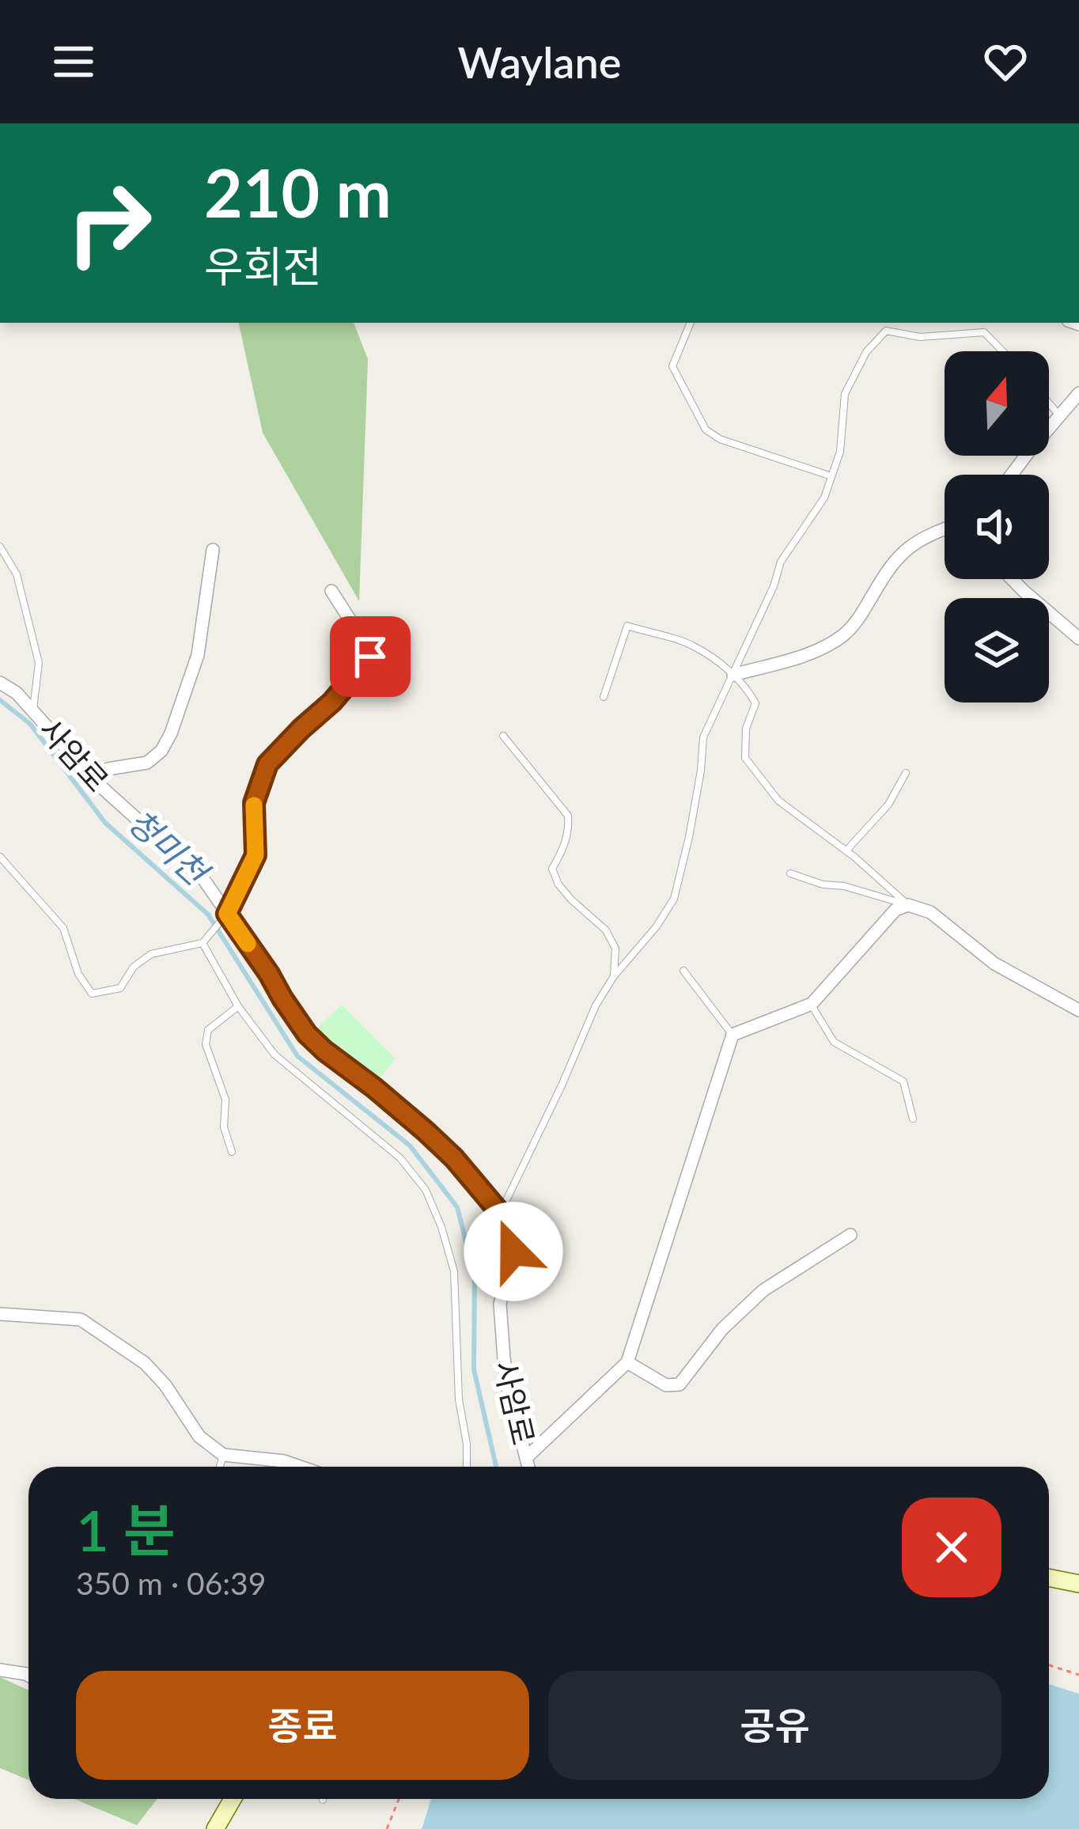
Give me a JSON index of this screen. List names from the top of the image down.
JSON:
{
  "streets": {
    "street": ["사암로"]
  },
  "water": ["청미천"],
  "north": "top",
  "page": {
    "header": "Waylane",
    "turn": ["210 m", "우회전"],
    "heading": ["1 분", "350 m · 06:39"],
    "buttons": ["종료", "공유"]
  }
}
